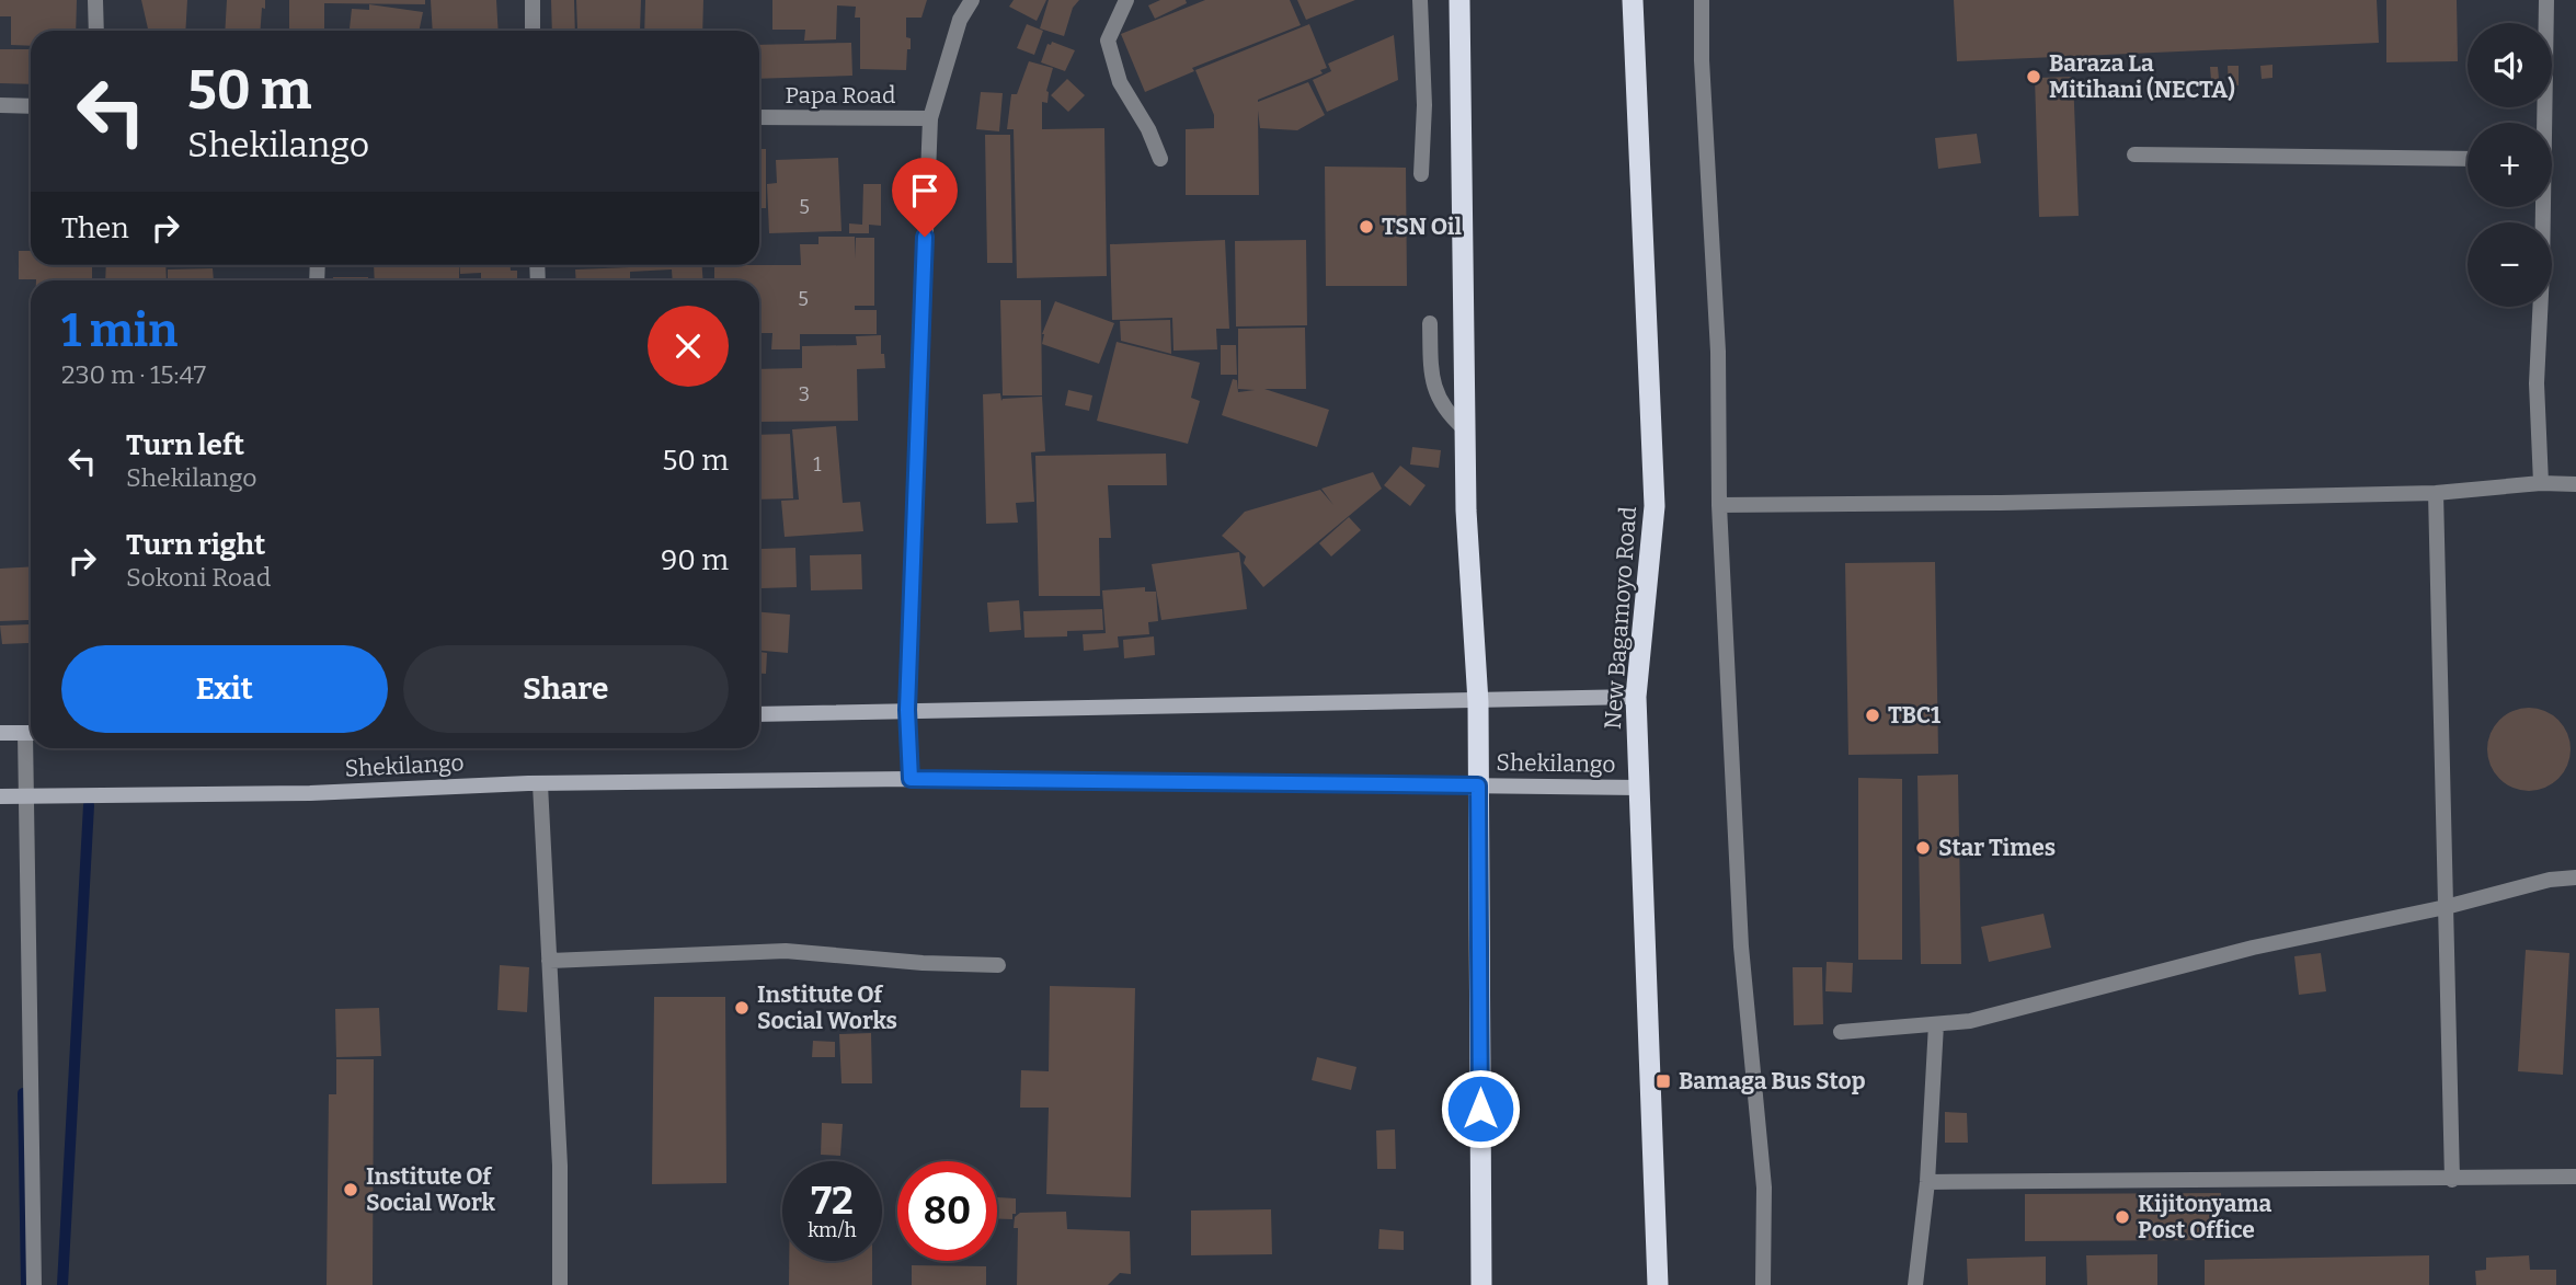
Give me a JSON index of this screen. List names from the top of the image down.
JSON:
{
  "streets": {
    "highway": ["New Bagamoyo Road"],
    "main road": ["Shekilango"],
    "street": ["Papa Road"]
  },
  "crossings": [
    ["New Bagamoyo Road", "Shekilango"]
  ],
  "places": {
    "other": [
      "Baraza La Mitihani (NECTA)",
      "TSN Oil",
      "TBC1",
      "Star Times",
      "Institute Of Social Works",
      "Institute Of Social Work",
      "Kijitonyama Post Office"
    ],
    "transit": ["Bamaga Bus Stop"]
  },
  "house_numbers": [
    "5",
    "5",
    "3",
    "1"
  ],
  "page": {
    "map_buttons": ["+", "−"],
    "turn": ["50 m", "Shekilango"],
    "then": "Then",
    "heading": ["1 min", "230 m · 15:47"],
    "list": [
      {
        "name": "Turn left",
        "note": "Shekilango",
        "value": "50 m"
      },
      {
        "name": "Turn right",
        "note": "Sokoni Road",
        "value": "90 m"
      }
    ],
    "buttons": ["Exit", "Share"],
    "speed": "72 km/h",
    "limit": "80"
  }
}
